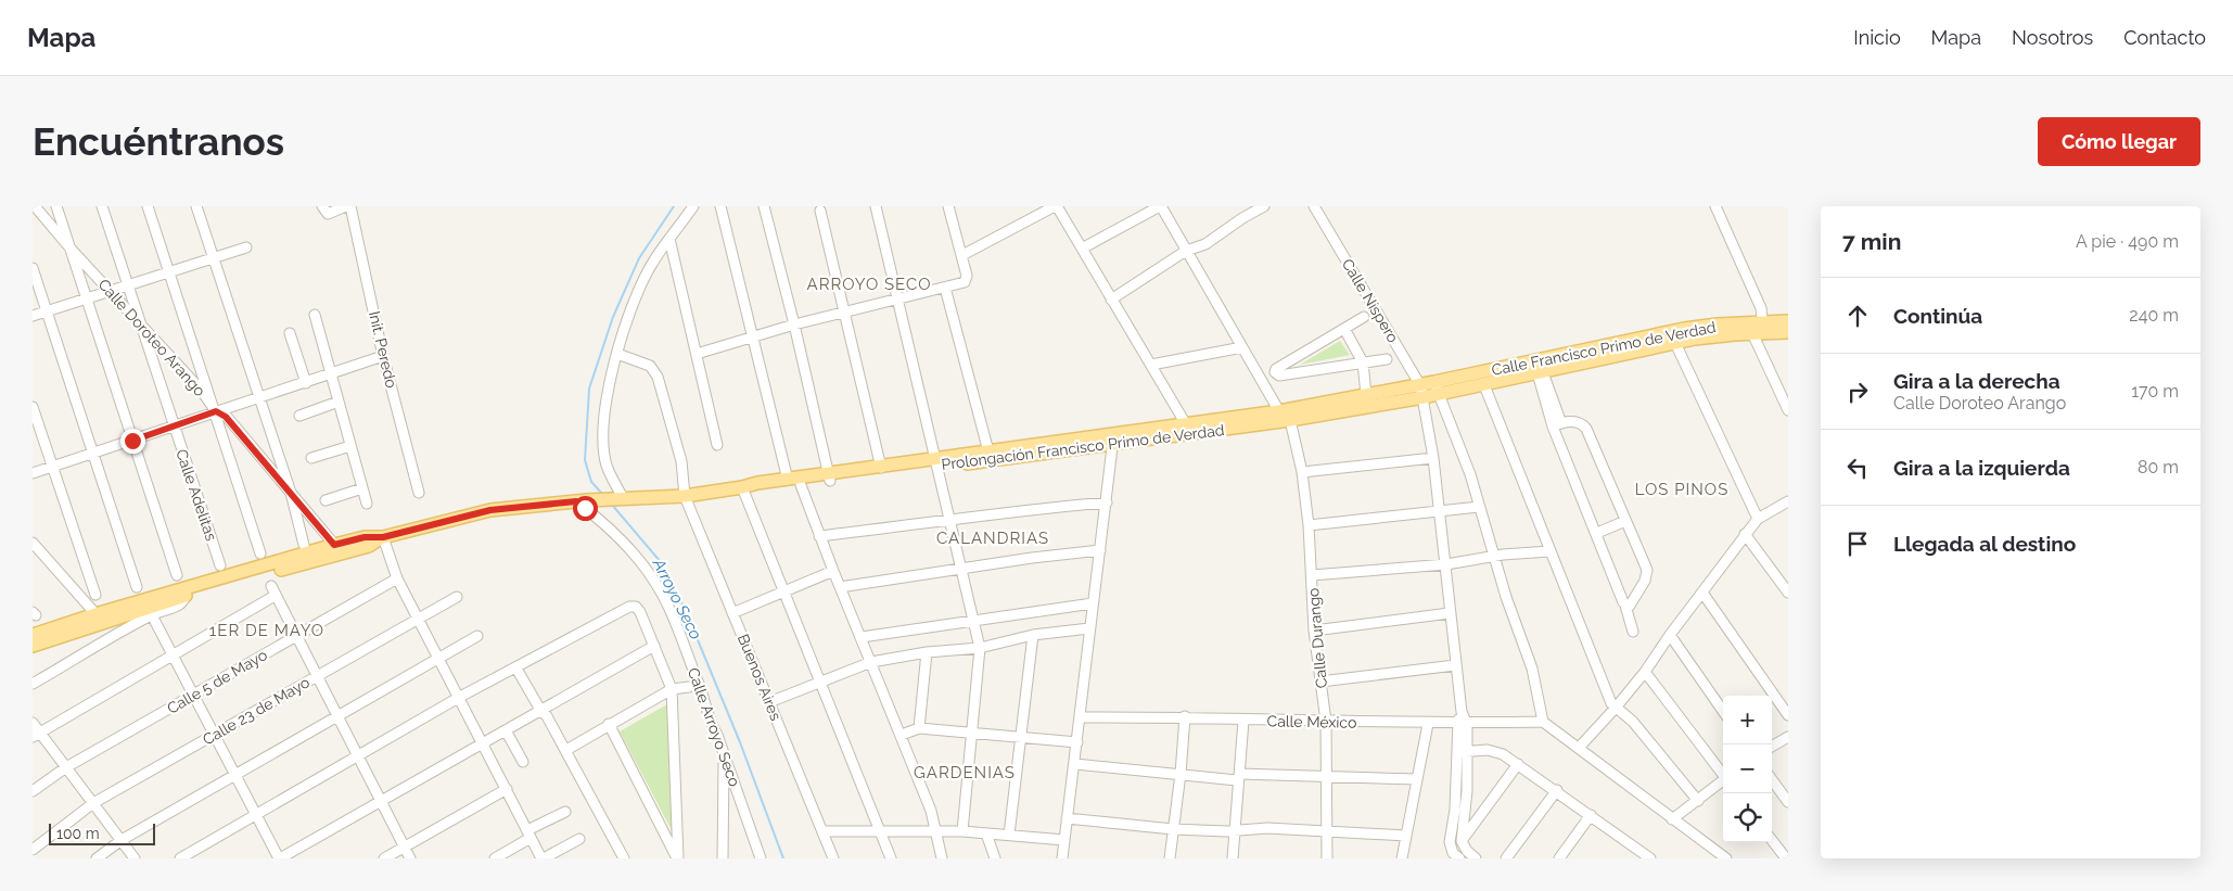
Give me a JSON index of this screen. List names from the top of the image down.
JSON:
{
  "streets": {
    "main road": ["Calle Francisco Primo de Verdad", "Prolongación Francisco Primo de Verdad"],
    "street": [
      "Calle Níspero",
      "Calle Doroteo Arango",
      "Init. Peredo",
      "Calle Adelitas",
      "Calle Durango",
      "Buenos Aires",
      "Calle 5 de Mayo",
      "Calle 23 de Mayo",
      "Calle México",
      "Calle Arroyo Seco"
    ]
  },
  "crossings": [
    ["Calle Níspero", "Calle Francisco Primo de Verdad"],
    ["Calle Níspero", "Prolongación Francisco Primo de Verdad"],
    ["Calle Doroteo Arango", "Calle Adelitas"],
    ["Calle Francisco Primo de Verdad", "Prolongación Francisco Primo de Verdad"],
    ["Prolongación Francisco Primo de Verdad", "Calle Durango"],
    ["Prolongación Francisco Primo de Verdad", "Buenos Aires"],
    ["Prolongación Francisco Primo de Verdad", "Calle Arroyo Seco"],
    ["Calle Durango", "Calle México"]
  ],
  "districts": [
    "ARROYO SECO",
    "LOS PINOS",
    "CALANDRIAS",
    "1ER DE MAYO",
    "GARDENIAS"
  ],
  "water": ["Arroyo Seco"],
  "scale_bar": "100 m",
  "page": {
    "header": "Mapa",
    "nav": [
      "Inicio",
      "Mapa",
      "Nosotros",
      "Contacto"
    ],
    "buttons": "Cómo llegar",
    "title": "Encuéntranos",
    "heading": ["7 min", "A pie · 490 m"],
    "list": [
      ["Continúa", "240 m"],
      ["Gira a la derecha", "Calle Doroteo Arango", "170 m"],
      ["Gira a la izquierda", "80 m"],
      "Llegada al destino"
    ],
    "map_buttons": ["+", "−"],
    "scale": "100 m"
  }
}
